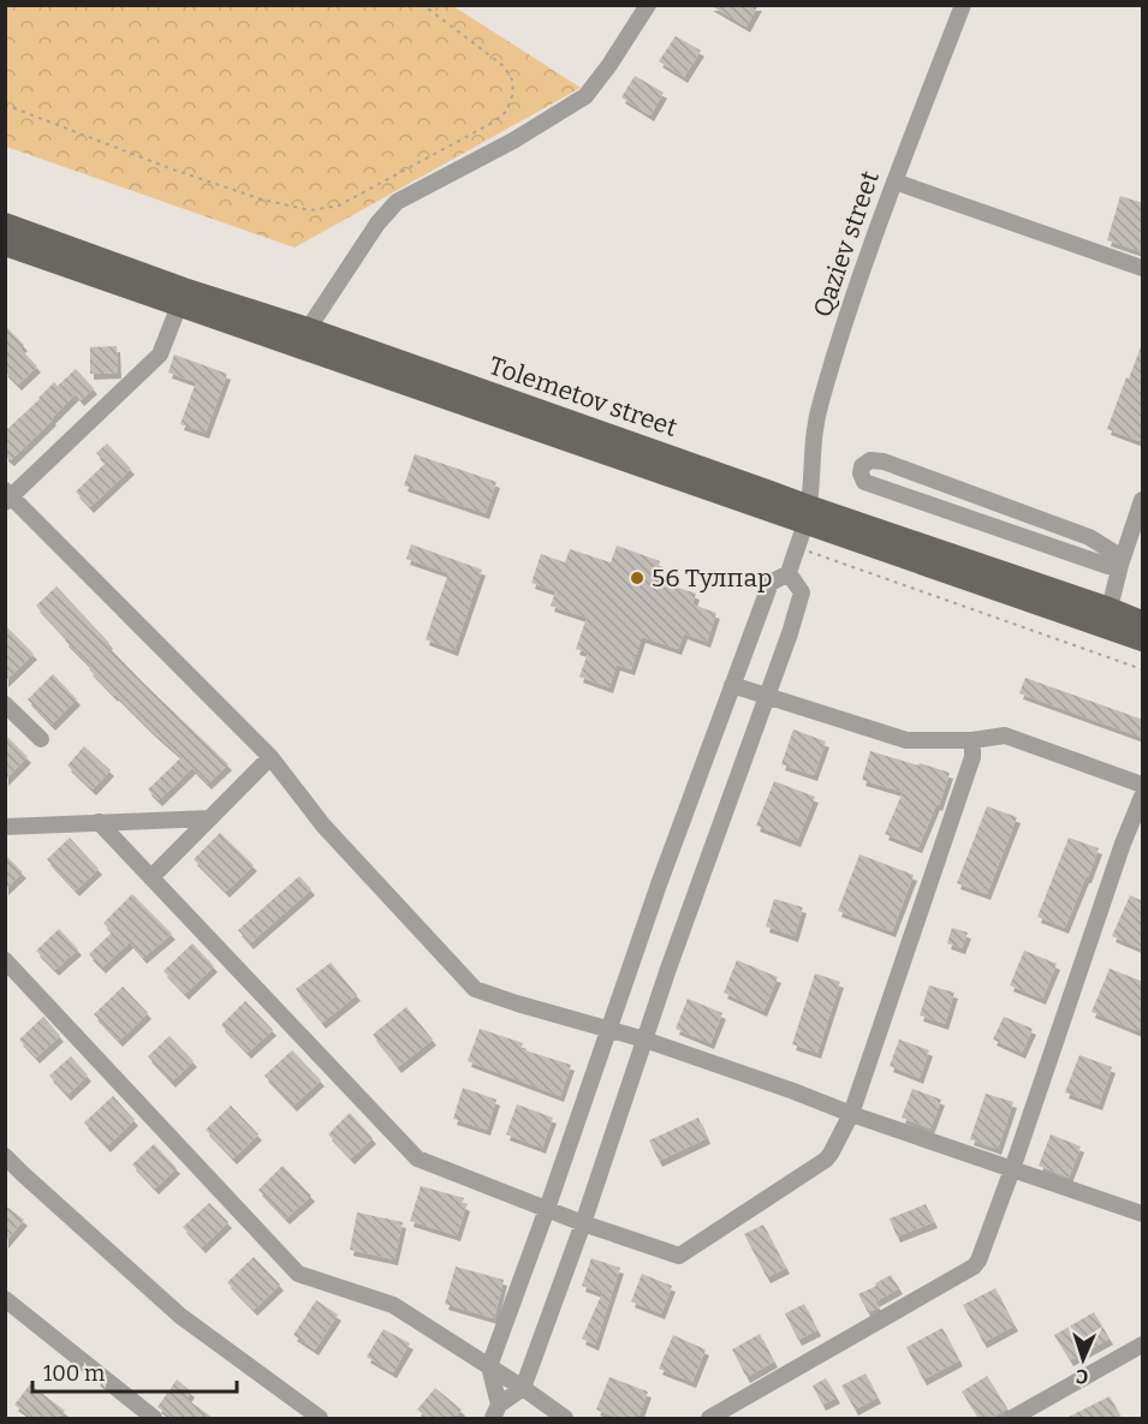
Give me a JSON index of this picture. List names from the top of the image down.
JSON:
{
  "streets": {
    "main road": ["Tolemetov street"],
    "street": ["Qaziev street"]
  },
  "crossings": [
    ["Qaziev street", "Tolemetov street"]
  ],
  "places": ["56 Тулпар"],
  "scale_bar": "100 m",
  "north": "bottom"
}
